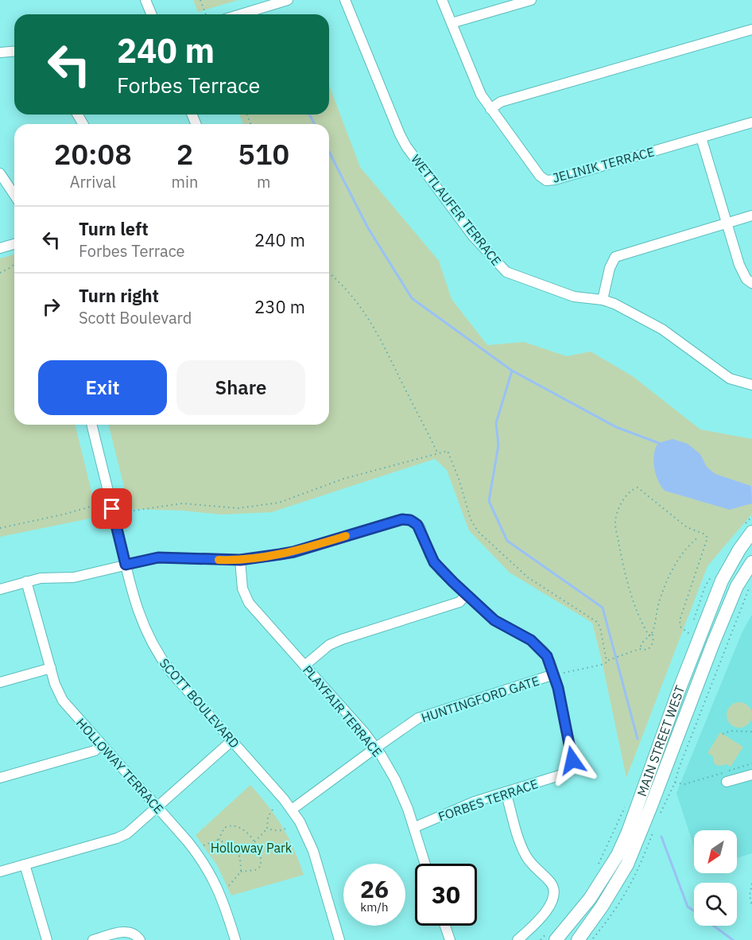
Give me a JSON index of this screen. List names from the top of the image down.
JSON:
{
  "streets": {
    "main road": ["MAIN STREET WEST"],
    "street": [
      "JELINIK TERRACE",
      "WETTLAUFER TERRACE",
      "HUNTINGFORD GATE",
      "SCOTT BOULEVARD",
      "PLAYFAIR TERRACE",
      "HOLLOWAY TERRACE",
      "FORBES TERRACE"
    ]
  },
  "crossings": [
    ["HUNTINGFORD GATE", "SCOTT BOULEVARD"],
    ["HUNTINGFORD GATE", "PLAYFAIR TERRACE"],
    ["HUNTINGFORD GATE", "FORBES TERRACE"],
    ["SCOTT BOULEVARD", "FORBES TERRACE"],
    ["PLAYFAIR TERRACE", "FORBES TERRACE"],
    ["HOLLOWAY TERRACE", "FORBES TERRACE"]
  ],
  "parks": ["Holloway Park"],
  "north": "bottom left",
  "page": {
    "turn": ["240 m", "Forbes Terrace"],
    "eta": [
      "20:08",
      "Arrival",
      "2",
      "min",
      "510",
      "m"
    ],
    "list": [
      {
        "name": "Turn left",
        "note": "Forbes Terrace",
        "value": "240 m"
      },
      {
        "name": "Turn right",
        "note": "Scott Boulevard",
        "value": "230 m"
      }
    ],
    "buttons": ["Exit", "Share"],
    "speed": "26 km/h",
    "limit": "30"
  }
}
